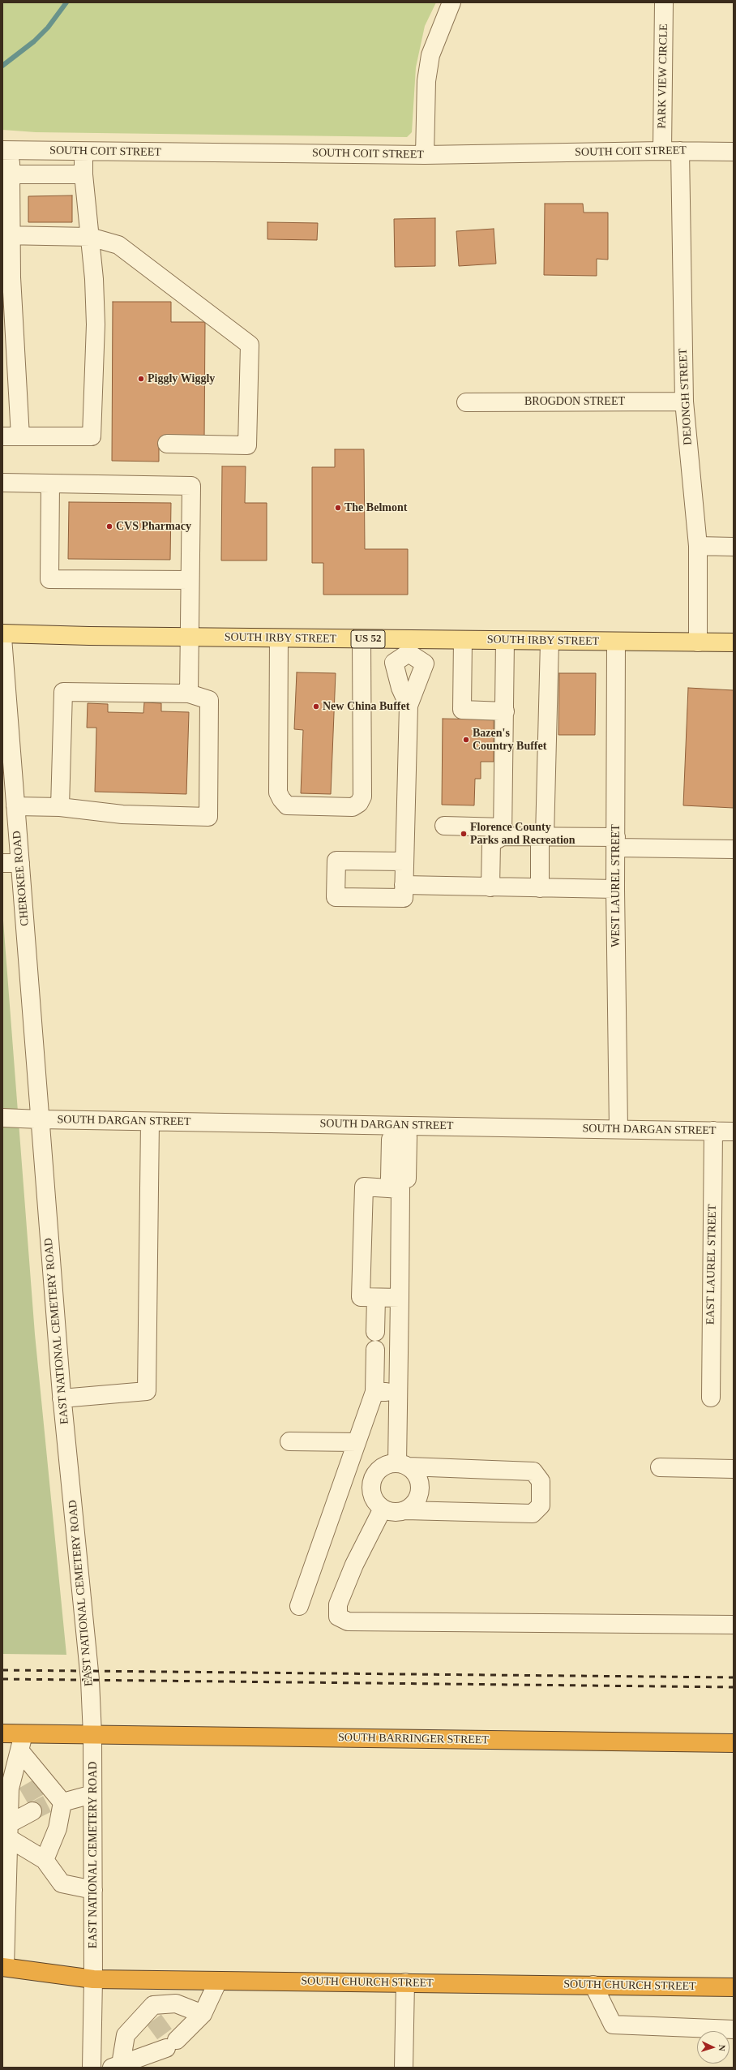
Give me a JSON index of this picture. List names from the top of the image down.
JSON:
{
  "streets": {
    "highway": ["SOUTH BARRINGER STREET", "SOUTH CHURCH STREET"],
    "main road": ["SOUTH IRBY STREET", "US 52"],
    "street": [
      "PARK VIEW CIRCLE",
      "SOUTH COIT STREET",
      "DEJONGH STREET",
      "BROGDON STREET",
      "CHEROKEE ROAD",
      "WEST LAUREL STREET",
      "SOUTH DARGAN STREET",
      "EAST LAUREL STREET",
      "EAST NATIONAL CEMETERY ROAD"
    ]
  },
  "crossings": [
    ["PARK VIEW CIRCLE", "SOUTH COIT STREET"],
    ["SOUTH COIT STREET", "DEJONGH STREET"],
    ["DEJONGH STREET", "BROGDON STREET"],
    ["DEJONGH STREET", "SOUTH IRBY STREET"],
    ["SOUTH IRBY STREET", "WEST LAUREL STREET"],
    ["CHEROKEE ROAD", "SOUTH DARGAN STREET"],
    ["CHEROKEE ROAD", "EAST NATIONAL CEMETERY ROAD"],
    ["WEST LAUREL STREET", "SOUTH DARGAN STREET"],
    ["SOUTH DARGAN STREET", "EAST LAUREL STREET"],
    ["SOUTH DARGAN STREET", "EAST NATIONAL CEMETERY ROAD"],
    ["EAST NATIONAL CEMETERY ROAD", "SOUTH BARRINGER STREET"],
    ["EAST NATIONAL CEMETERY ROAD", "SOUTH CHURCH STREET"]
  ],
  "places": [
    "Piggly Wiggly",
    "The Belmont",
    "CVS Pharmacy",
    "New China Buffet",
    "Bazen's Country Buffet",
    "Florence County Parks and Recreation"
  ],
  "north": "right"
}
